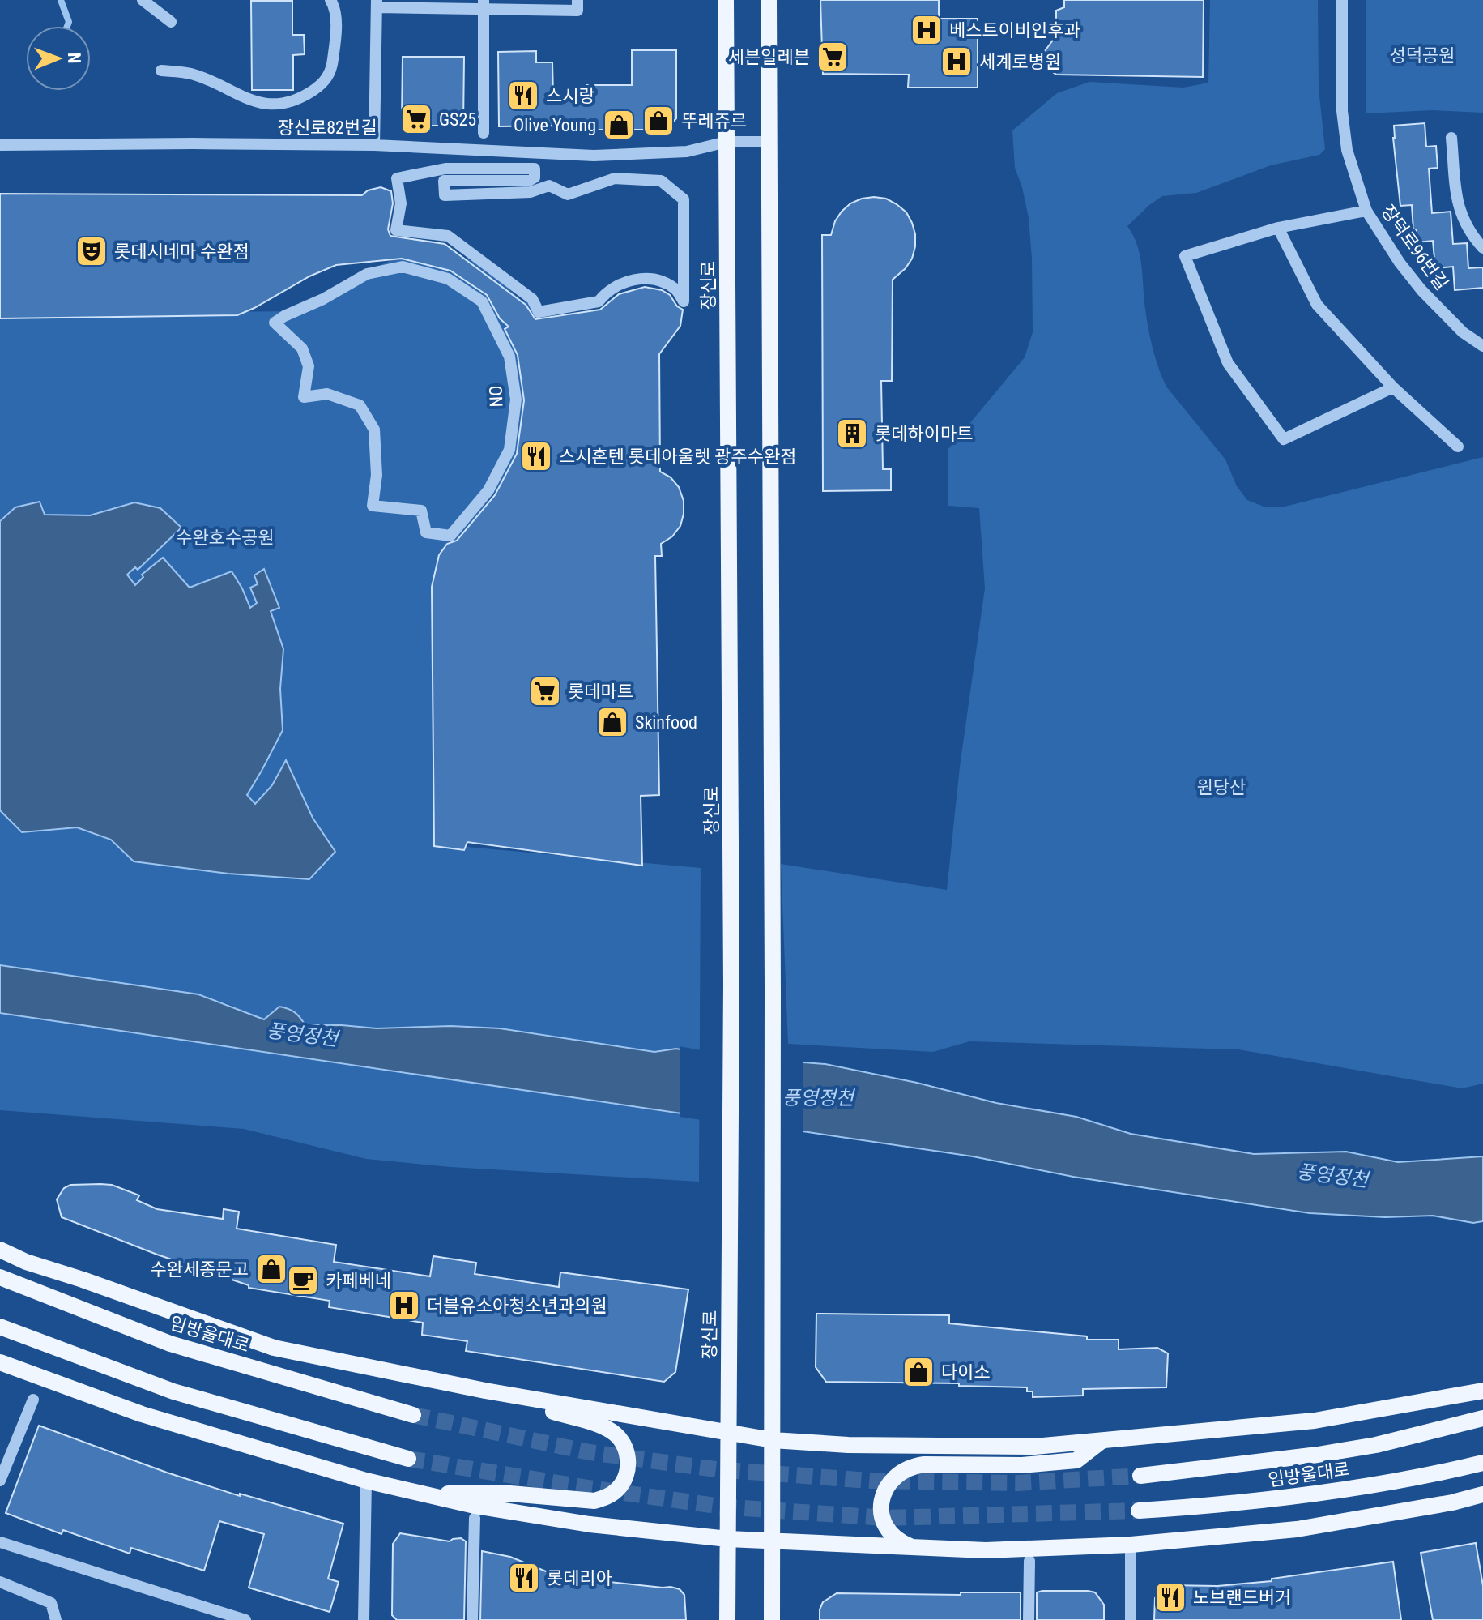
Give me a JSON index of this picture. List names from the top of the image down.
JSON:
{
  "streets": {
    "main road": ["장신로", "임방울대로"],
    "street": ["장신로82번길", "장덕로96번길", "NO"]
  },
  "crossings": [
    ["장신로82번길", "장신로"]
  ],
  "water": ["풍영정천"],
  "parks": ["성덕공원", "수완호수공원", "원당산"],
  "places": {
    "hospital": ["베스트이비인후과", "세계로병원", "더블유소아청소년과의원"],
    "supermarket": ["세븐일레븐", "GS25", "롯데마트"],
    "restaurant": [
      "스시랑",
      "스시혼텐 롯데아울렛 광주수완점",
      "롯데리아",
      "노브랜드버거"
    ],
    "shop": [
      "뚜레쥬르",
      "Olive Young",
      "Skinfood",
      "수완세종문고",
      "다이소"
    ],
    "theatre": ["롯데시네마 수완점"],
    "building": ["롯데하이마트"],
    "cafe": ["카페베네"]
  },
  "north": "right"
}
